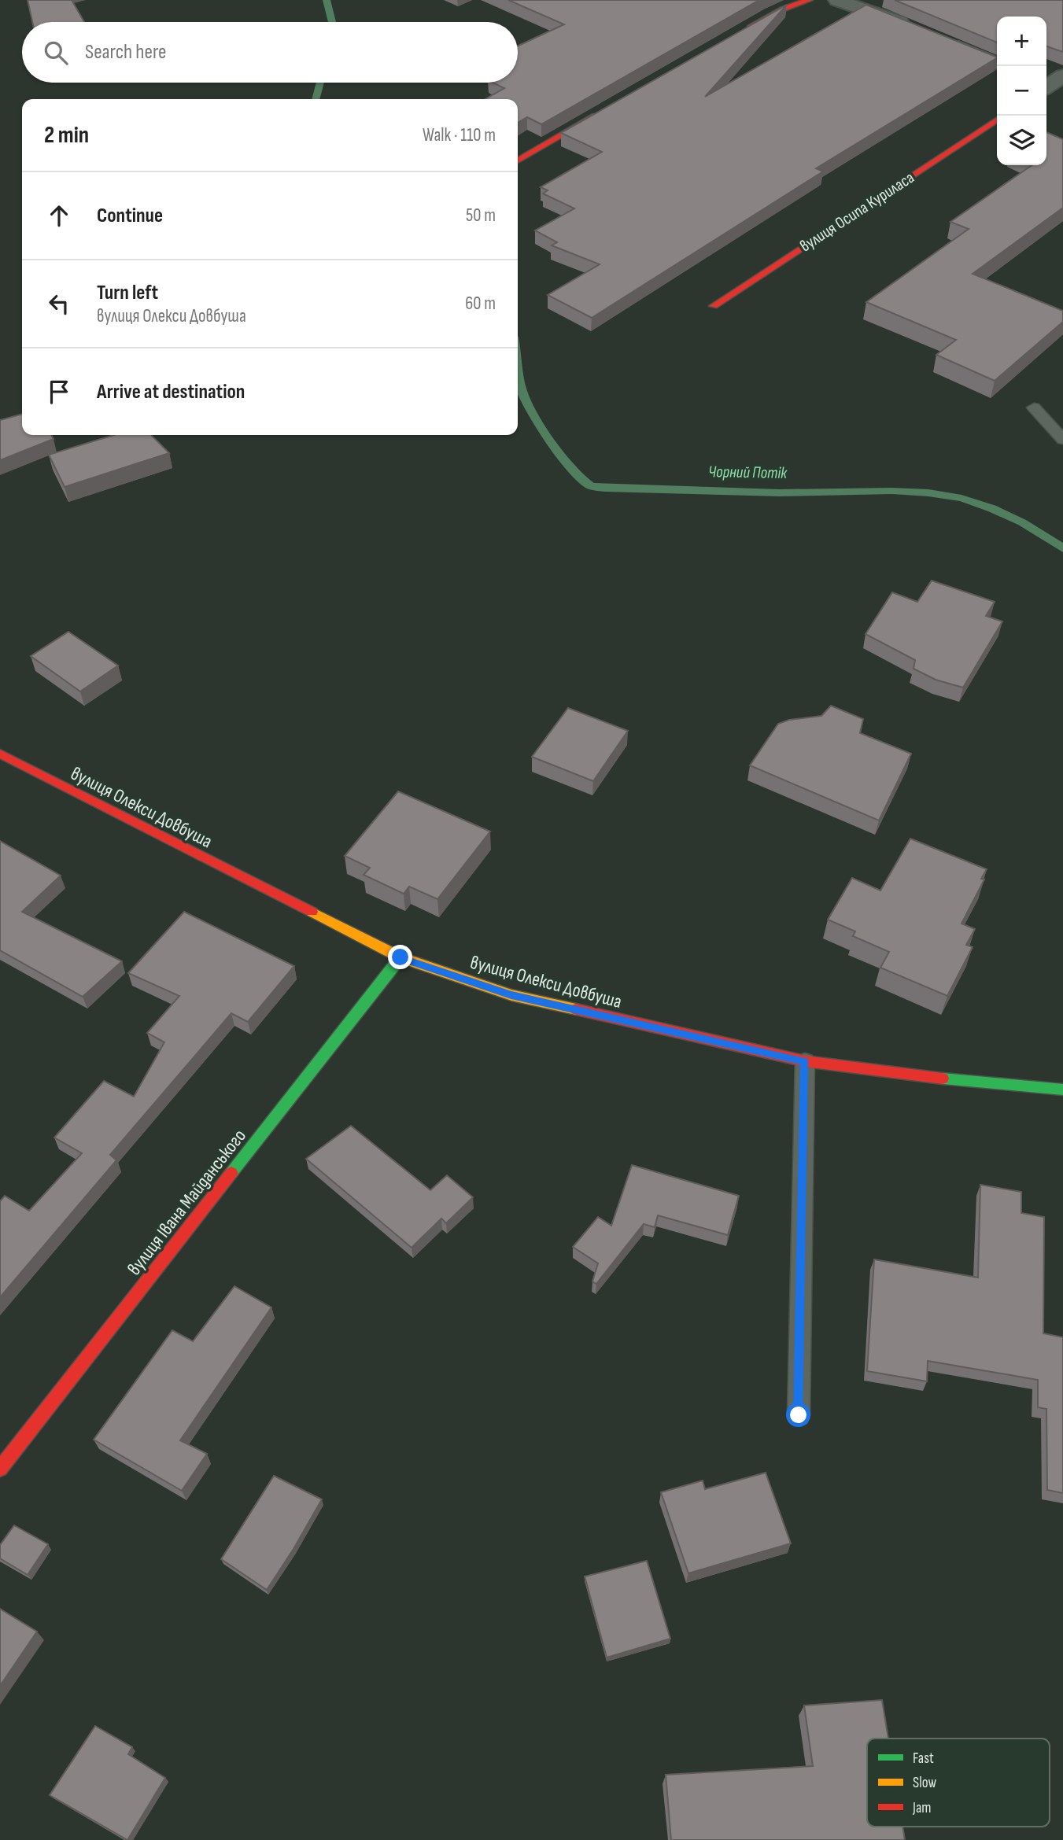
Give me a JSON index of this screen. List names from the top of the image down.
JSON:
{
  "streets": {
    "street": ["вулиця Осипа Куриласа", "вулиця Олекси Довбуша", "вулиця Івана Майданського"]
  },
  "crossings": [
    ["вулиця Олекси Довбуша", "вулиця Івана Майданського"]
  ],
  "water": ["Чорний Потік"],
  "legend": ["Fast", "Slow", "Jam"],
  "page": {
    "map_buttons": ["+", "−"],
    "search": "Search here",
    "heading": ["2 min", "Walk · 110 m"],
    "list": [
      ["Continue", "50 m"],
      ["Turn left", "вулиця Олекси Довбуша", "60 m"],
      "Arrive at destination"
    ]
  }
}
